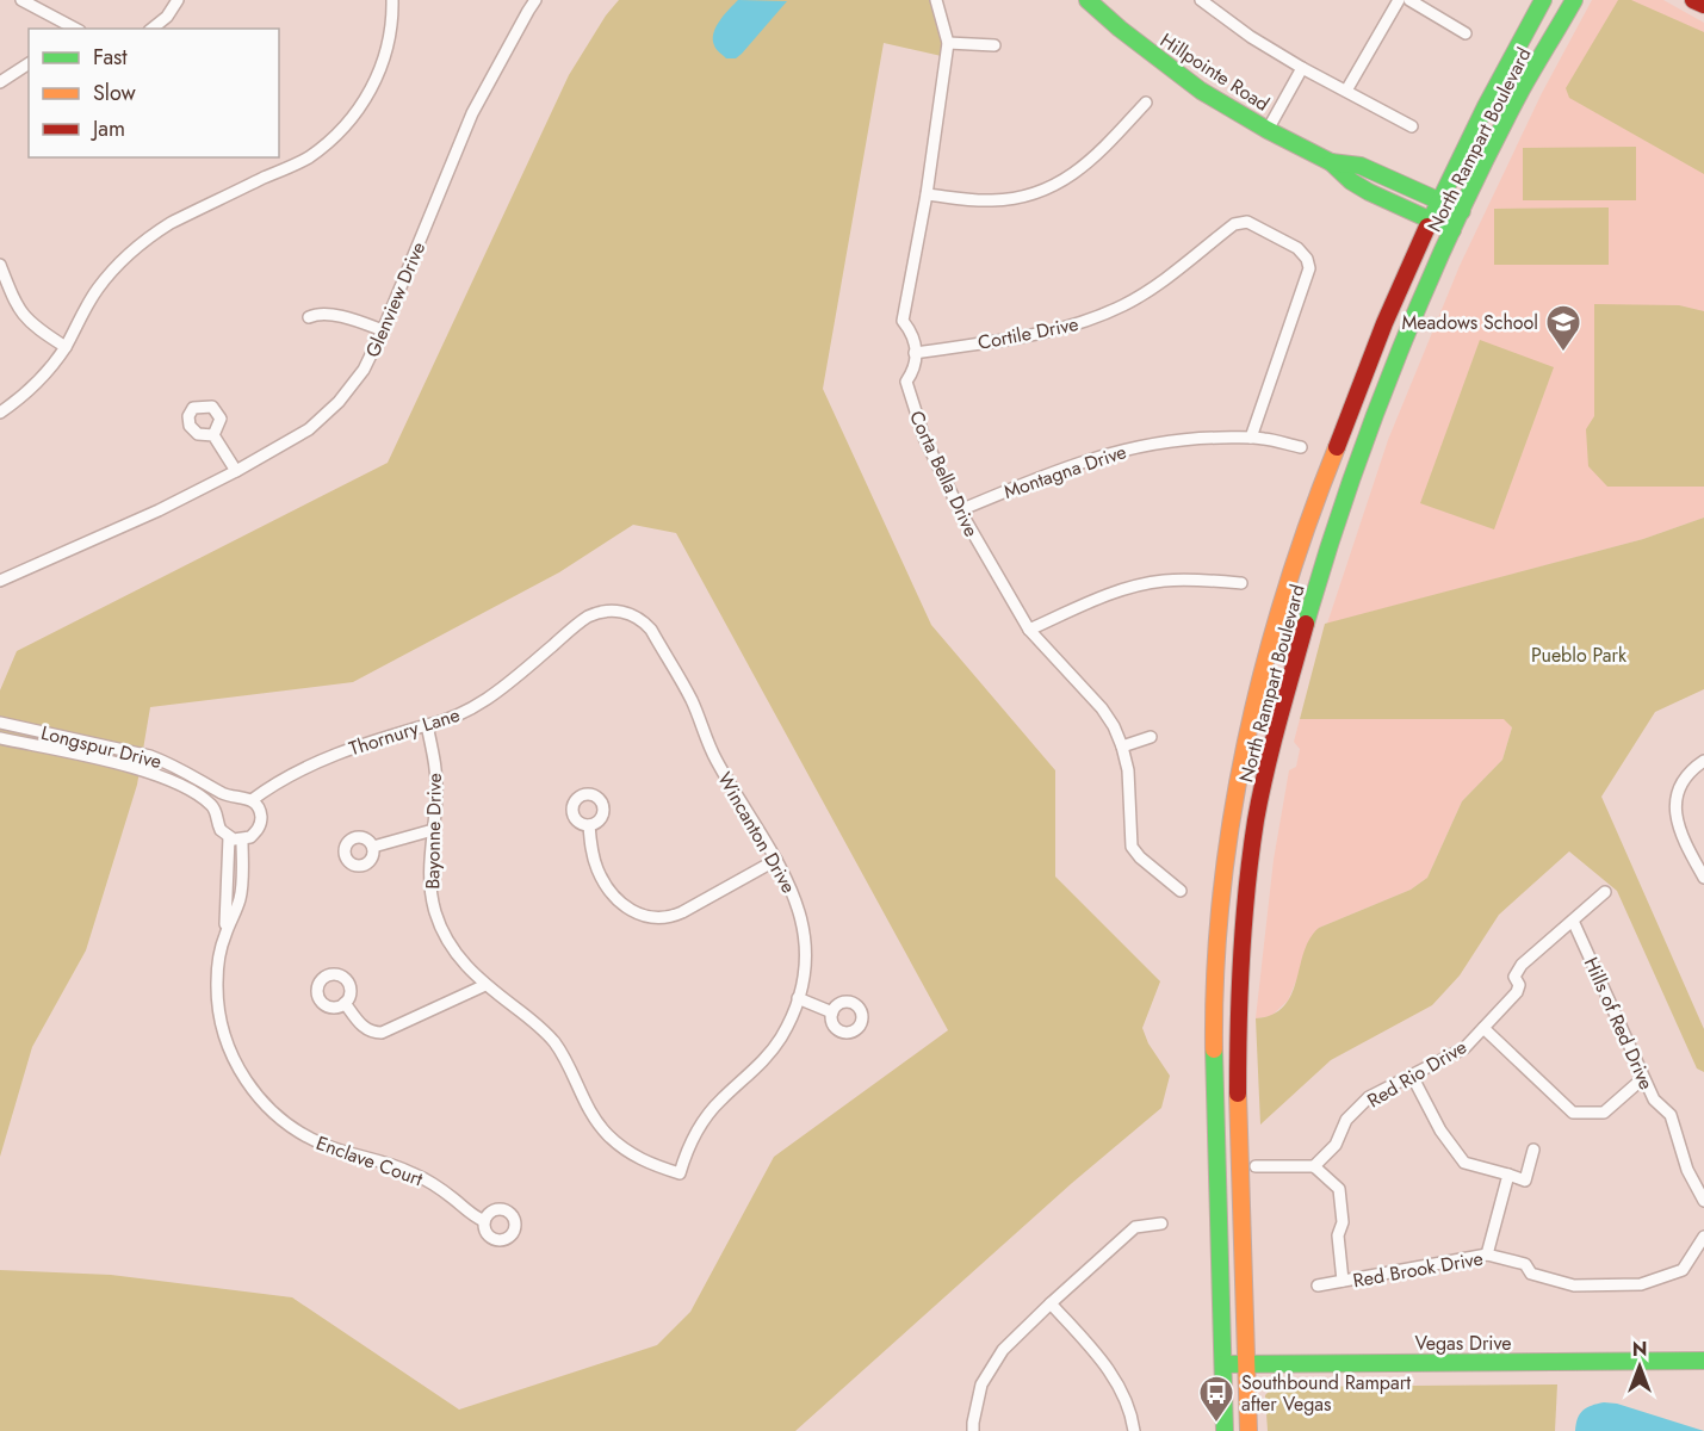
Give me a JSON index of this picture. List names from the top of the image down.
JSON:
{
  "streets": {
    "main road": ["Hillpointe Road", "North Rampart Boulevard", "Vegas Drive"],
    "street": [
      "Glenview Drive",
      "Cortile Drive",
      "Montagna Drive",
      "Corta Bella Drive",
      "Thornury Lane",
      "Longspur Drive",
      "Bayonne Drive",
      "Wincanton Drive",
      "Hills of Red Drive",
      "Red Rio Drive",
      "Enclave Court",
      "Red Brook Drive"
    ]
  },
  "crossings": [
    ["Hillpointe Road", "North Rampart Boulevard"],
    ["North Rampart Boulevard", "Vegas Drive"],
    ["Cortile Drive", "Montagna Drive"],
    ["Cortile Drive", "Corta Bella Drive"],
    ["Montagna Drive", "Corta Bella Drive"],
    ["Thornury Lane", "Longspur Drive"],
    ["Thornury Lane", "Bayonne Drive"],
    ["Thornury Lane", "Wincanton Drive"],
    ["Longspur Drive", "Enclave Court"],
    ["Bayonne Drive", "Wincanton Drive"],
    ["Hills of Red Drive", "Red Rio Drive"]
  ],
  "parks": ["Pueblo Park"],
  "places": {
    "school or university": ["Meadows School"],
    "bus stop": ["Southbound Rampart after Vegas"]
  },
  "legend": ["Fast", "Slow", "Jam"],
  "north": "top"
}
